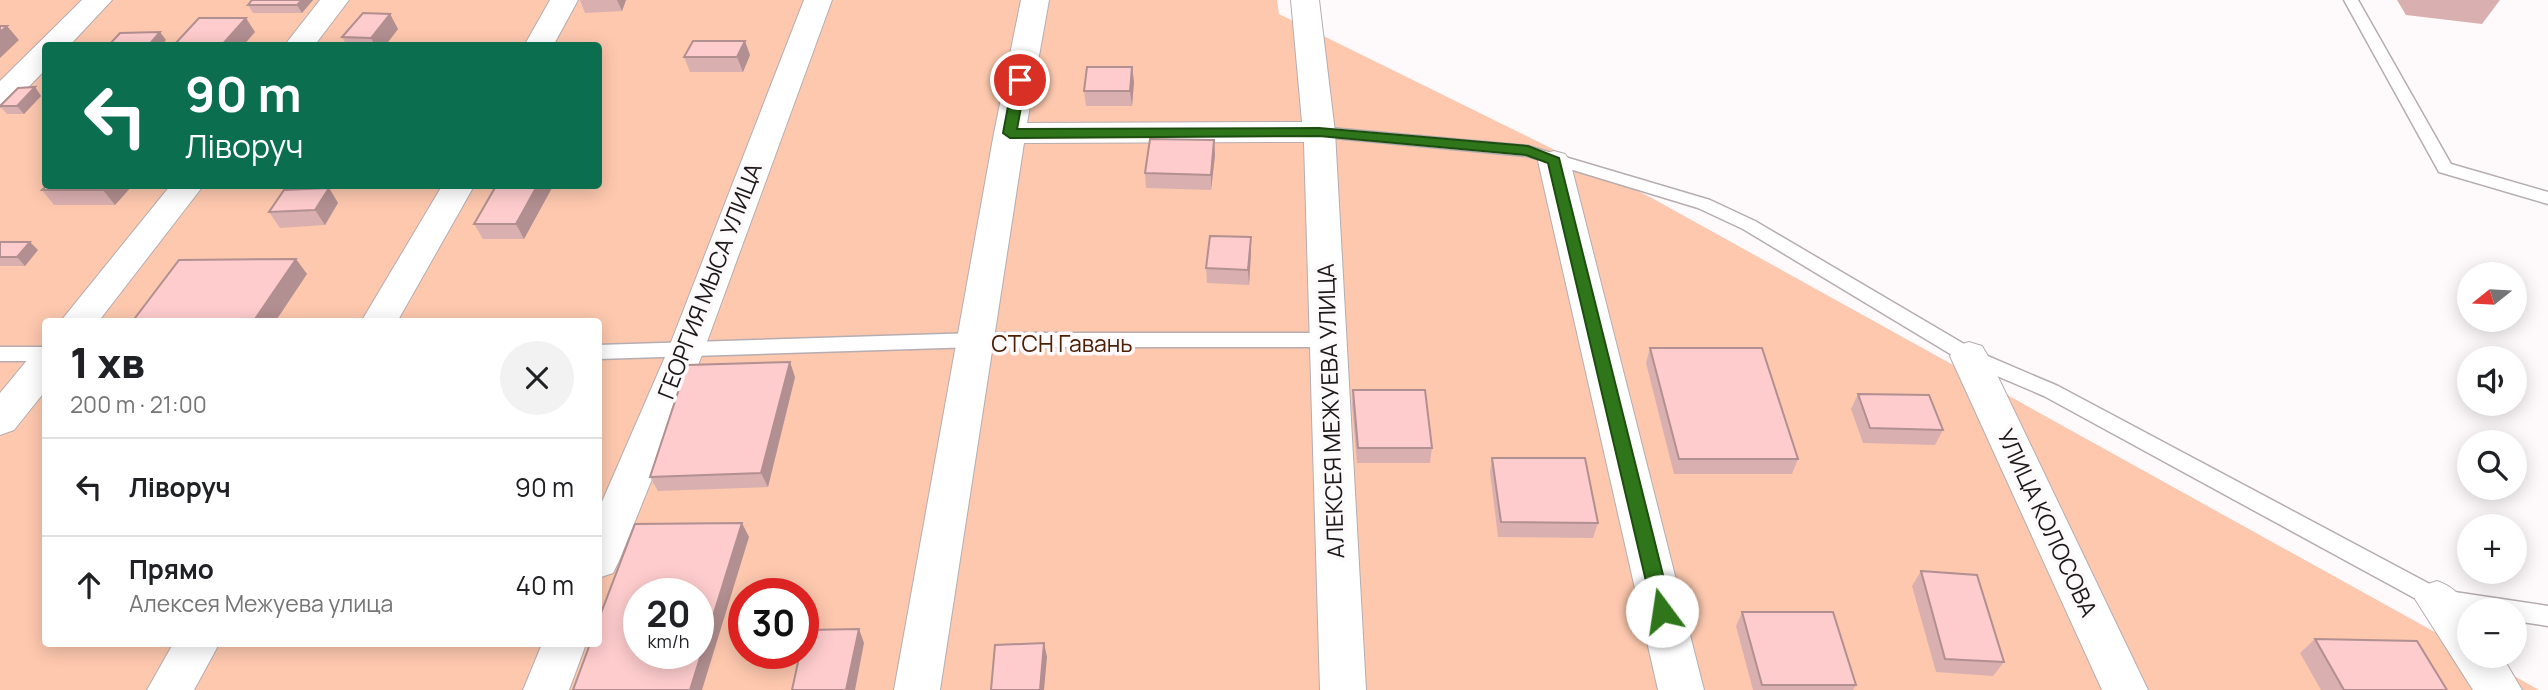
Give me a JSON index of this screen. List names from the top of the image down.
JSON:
{
  "streets": {
    "street": ["ГЕОРГИЯ МЫСА УЛИЦА", "АЛЕКСЕЯ МЕЖУЕВА УЛИЦА", "УЛИЦА КОЛОСОВА"]
  },
  "parks": ["СТСН Гавань"],
  "north": "left",
  "page": {
    "turn": ["90 m", "Ліворуч"],
    "map_buttons": ["+", "−"],
    "heading": ["1 хв", "200 m · 21:00"],
    "list": [
      {
        "name": "Ліворуч",
        "value": "90 m"
      },
      {
        "name": "Прямо",
        "note": "Алексея Межуева улица",
        "value": "40 m"
      }
    ],
    "speed": "20 km/h",
    "limit": "30"
  }
}
